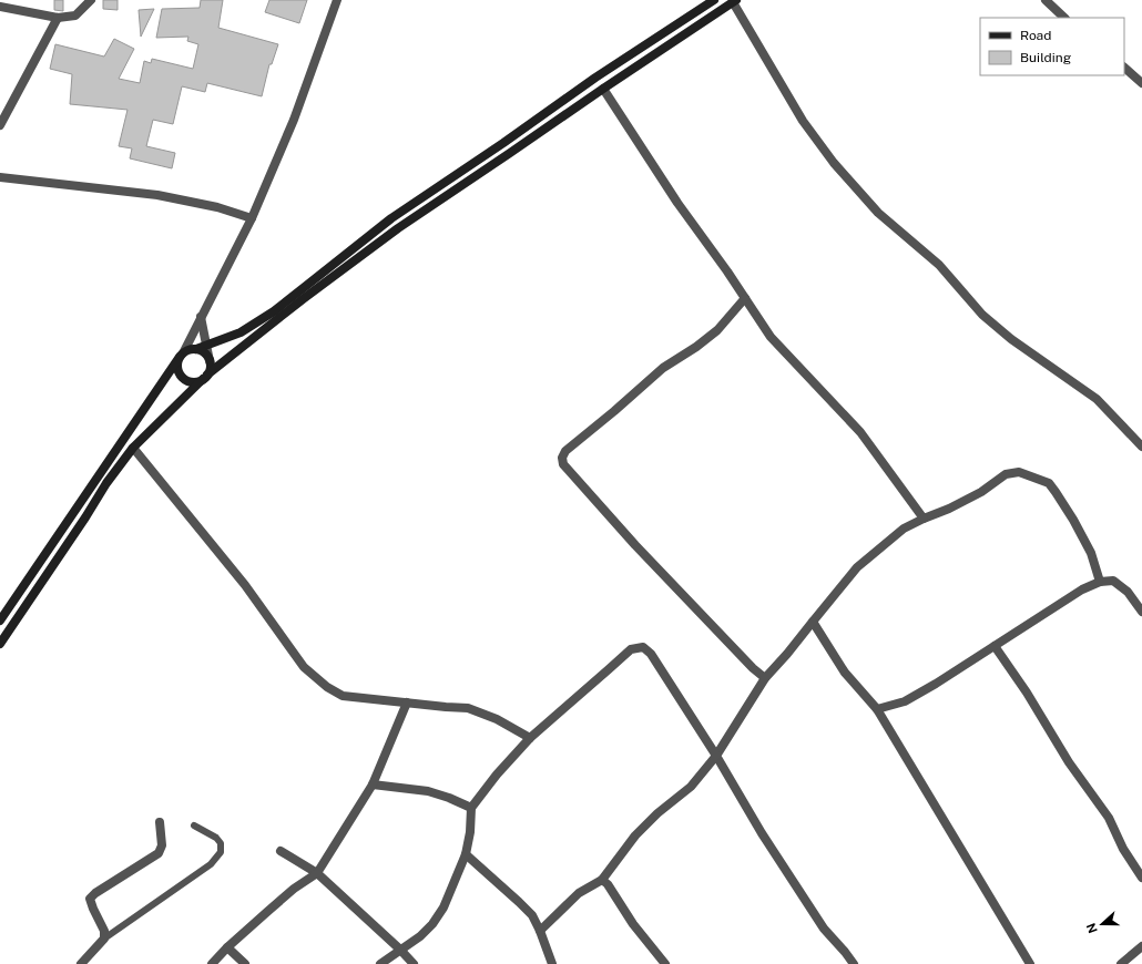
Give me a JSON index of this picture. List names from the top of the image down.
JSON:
{
  "legend": ["Road", "Building"],
  "north": "left"
}
